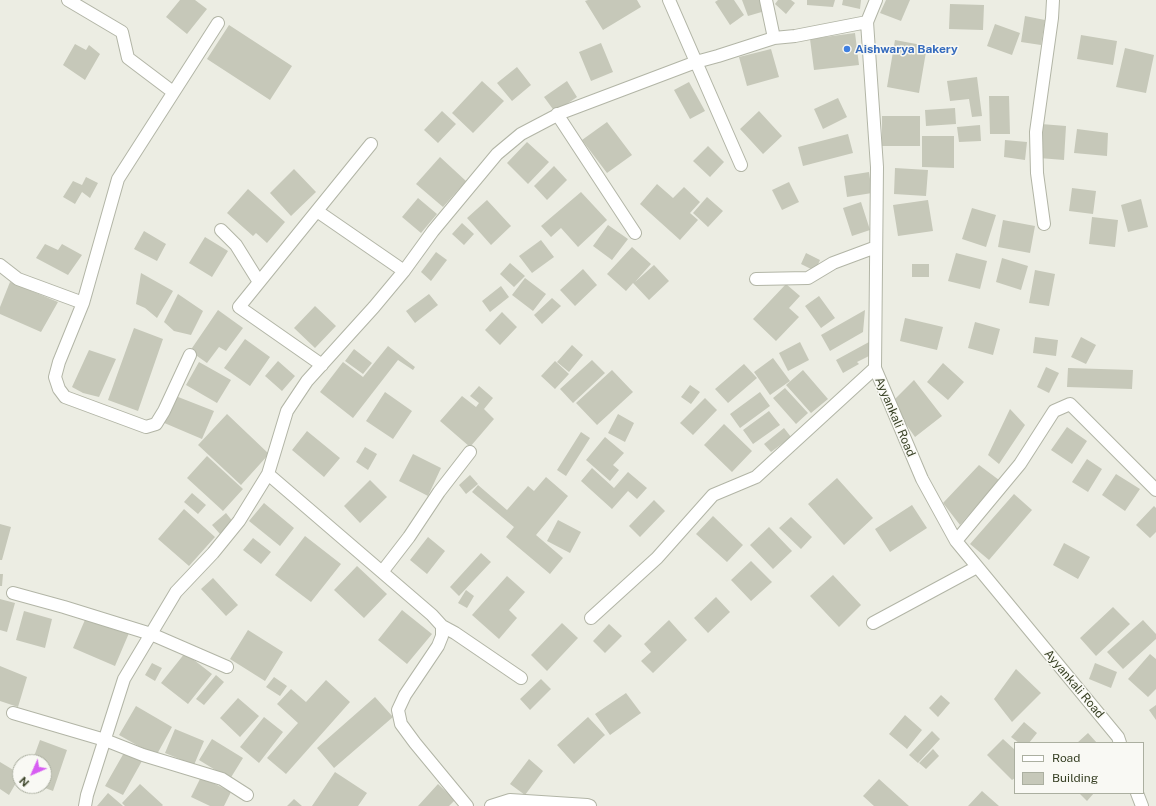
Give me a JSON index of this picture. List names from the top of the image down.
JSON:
{
  "streets": {
    "street": ["Ayyankali Road"]
  },
  "places": ["Aishwarya Bakery"],
  "legend": ["Road", "Building"],
  "north": "bottom left"
}
